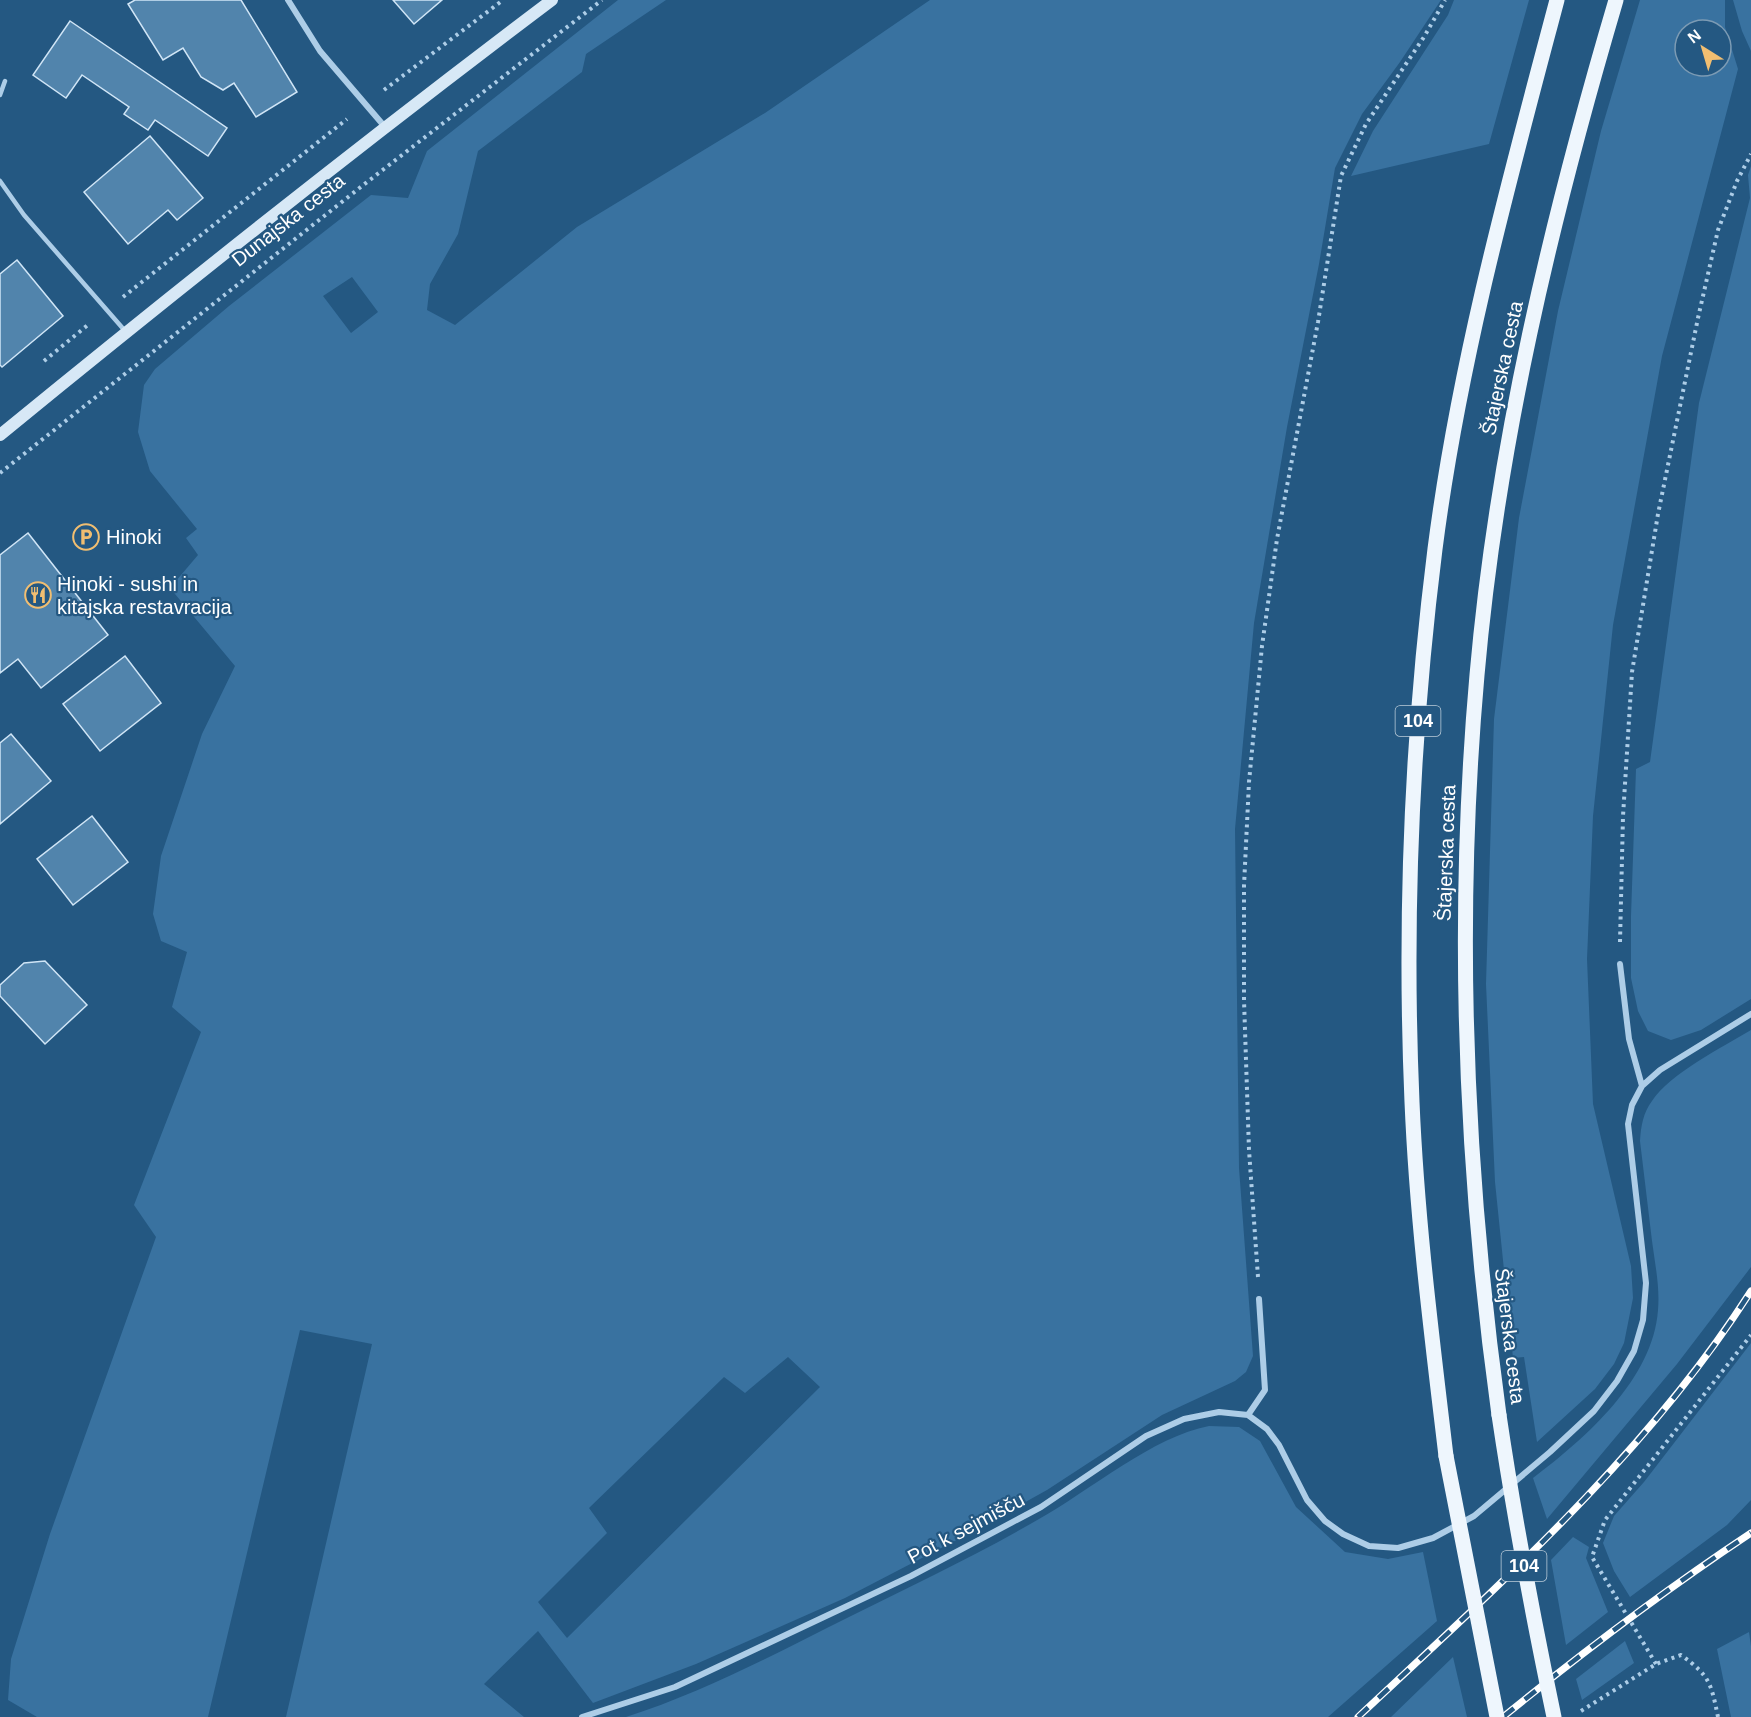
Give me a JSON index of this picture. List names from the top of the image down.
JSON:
{
  "streets": {
    "main road": ["Dunajska cesta", "Štajerska cesta", "104"],
    "street": ["Pot k sejmišču"]
  },
  "places": {
    "parking": ["Hinoki"],
    "restaurant": ["Hinoki - sushi in kitajska restavracija"]
  },
  "north": "top left"
}
